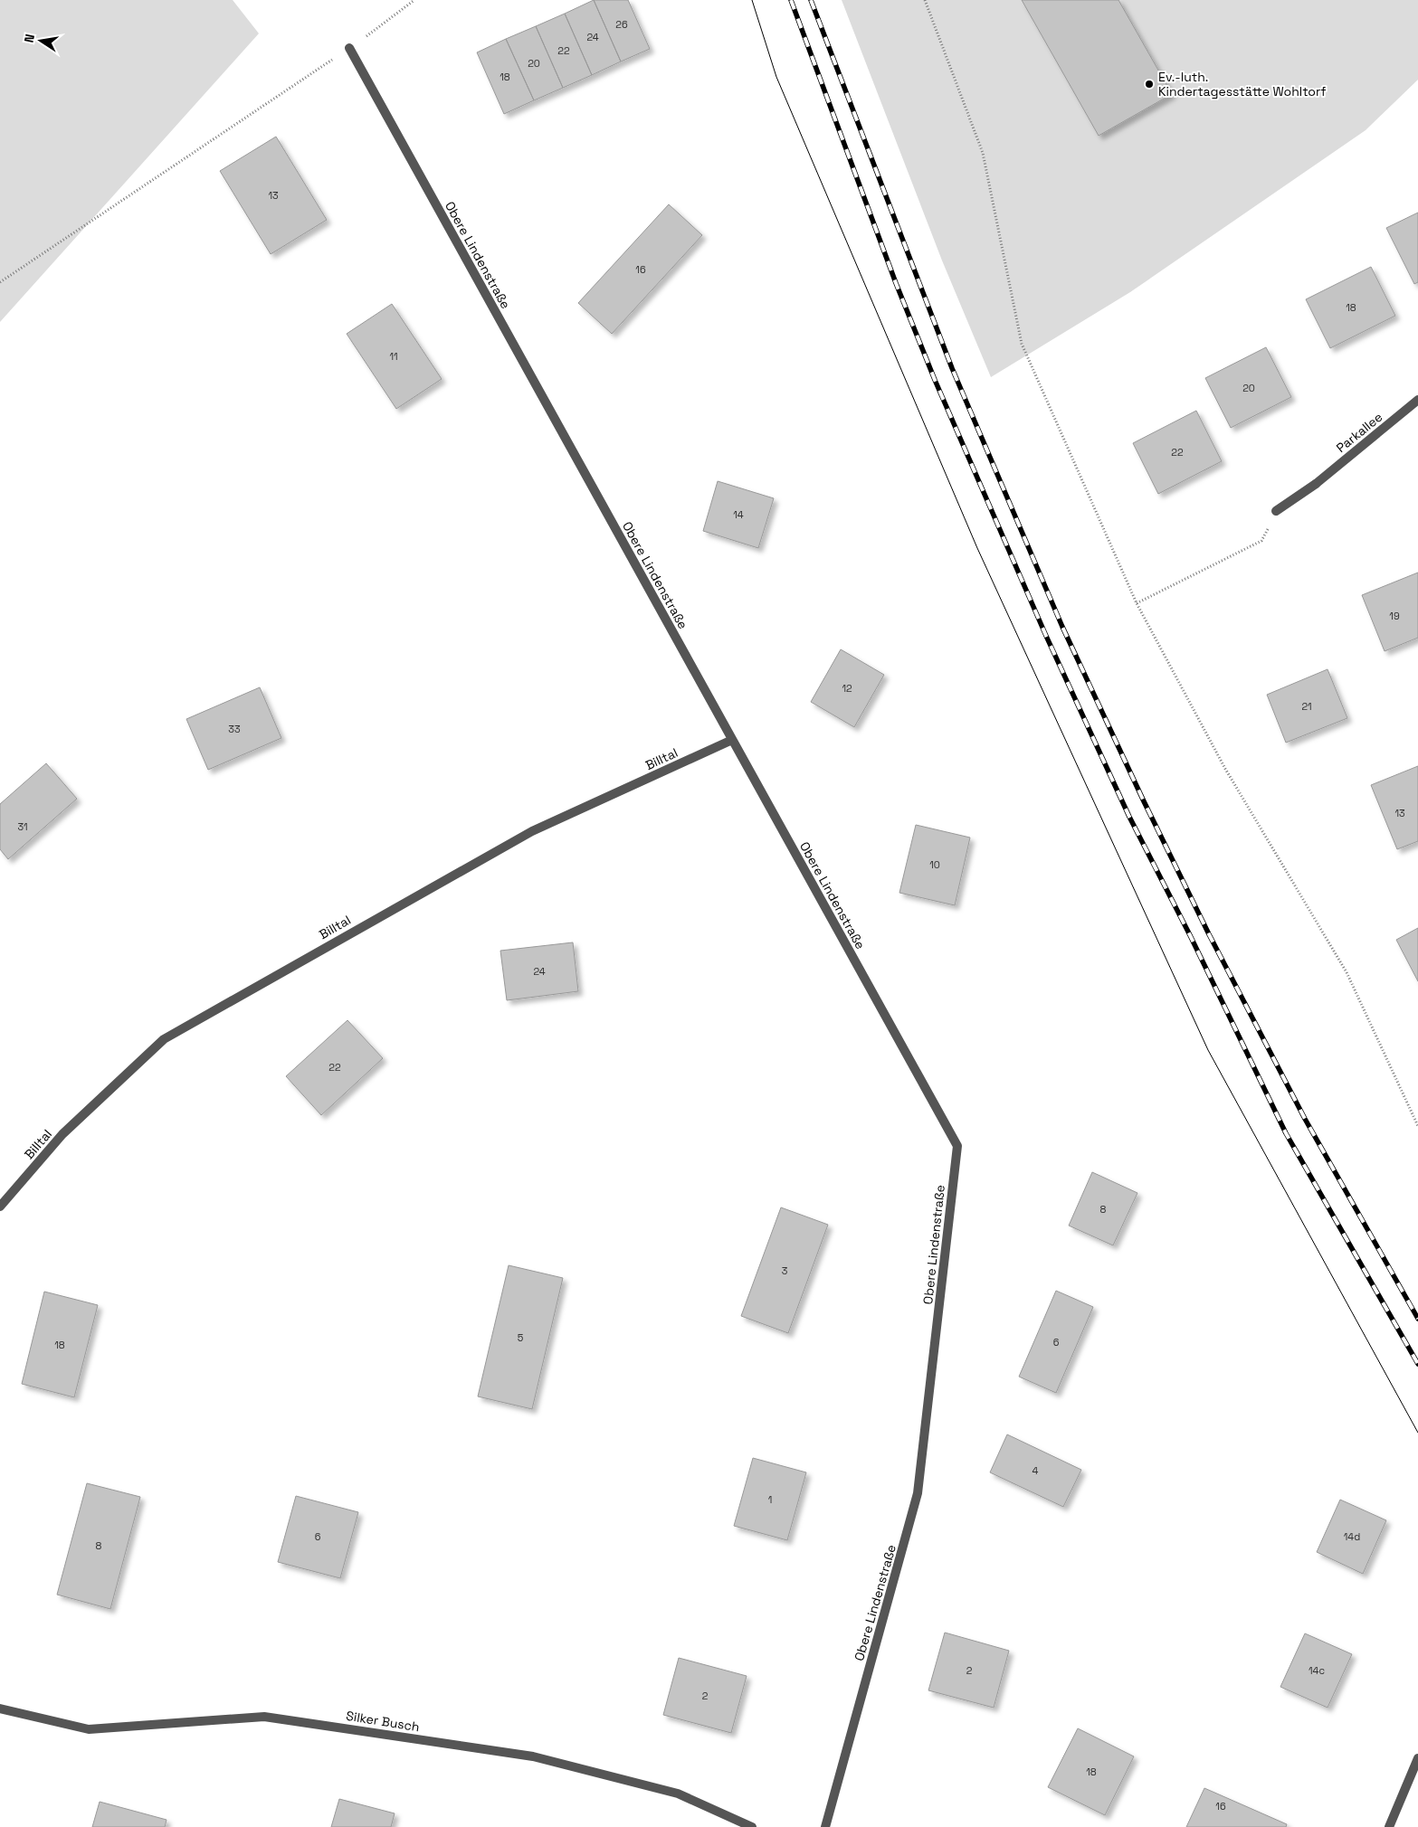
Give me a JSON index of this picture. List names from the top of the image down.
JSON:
{
  "streets": {
    "street": [
      "Obere Lindenstraße",
      "Parkallee",
      "Billtal",
      "Silker Busch"
    ]
  },
  "crossings": [
    ["Obere Lindenstraße", "Billtal"]
  ],
  "places": ["Ev.-luth. Kindertagesstätte Wohltorf"],
  "house_numbers": [
    "26",
    "24",
    "22",
    "20",
    "18",
    "13",
    "16",
    "18",
    "11",
    "20",
    "22",
    "14",
    "19",
    "12",
    "21",
    "33",
    "13",
    "31",
    "10",
    "24",
    "22",
    "8",
    "3",
    "5",
    "6",
    "18",
    "4",
    "1",
    "6",
    "14d",
    "8",
    "2",
    "14c",
    "2",
    "18",
    "16"
  ],
  "north": "left"
}
